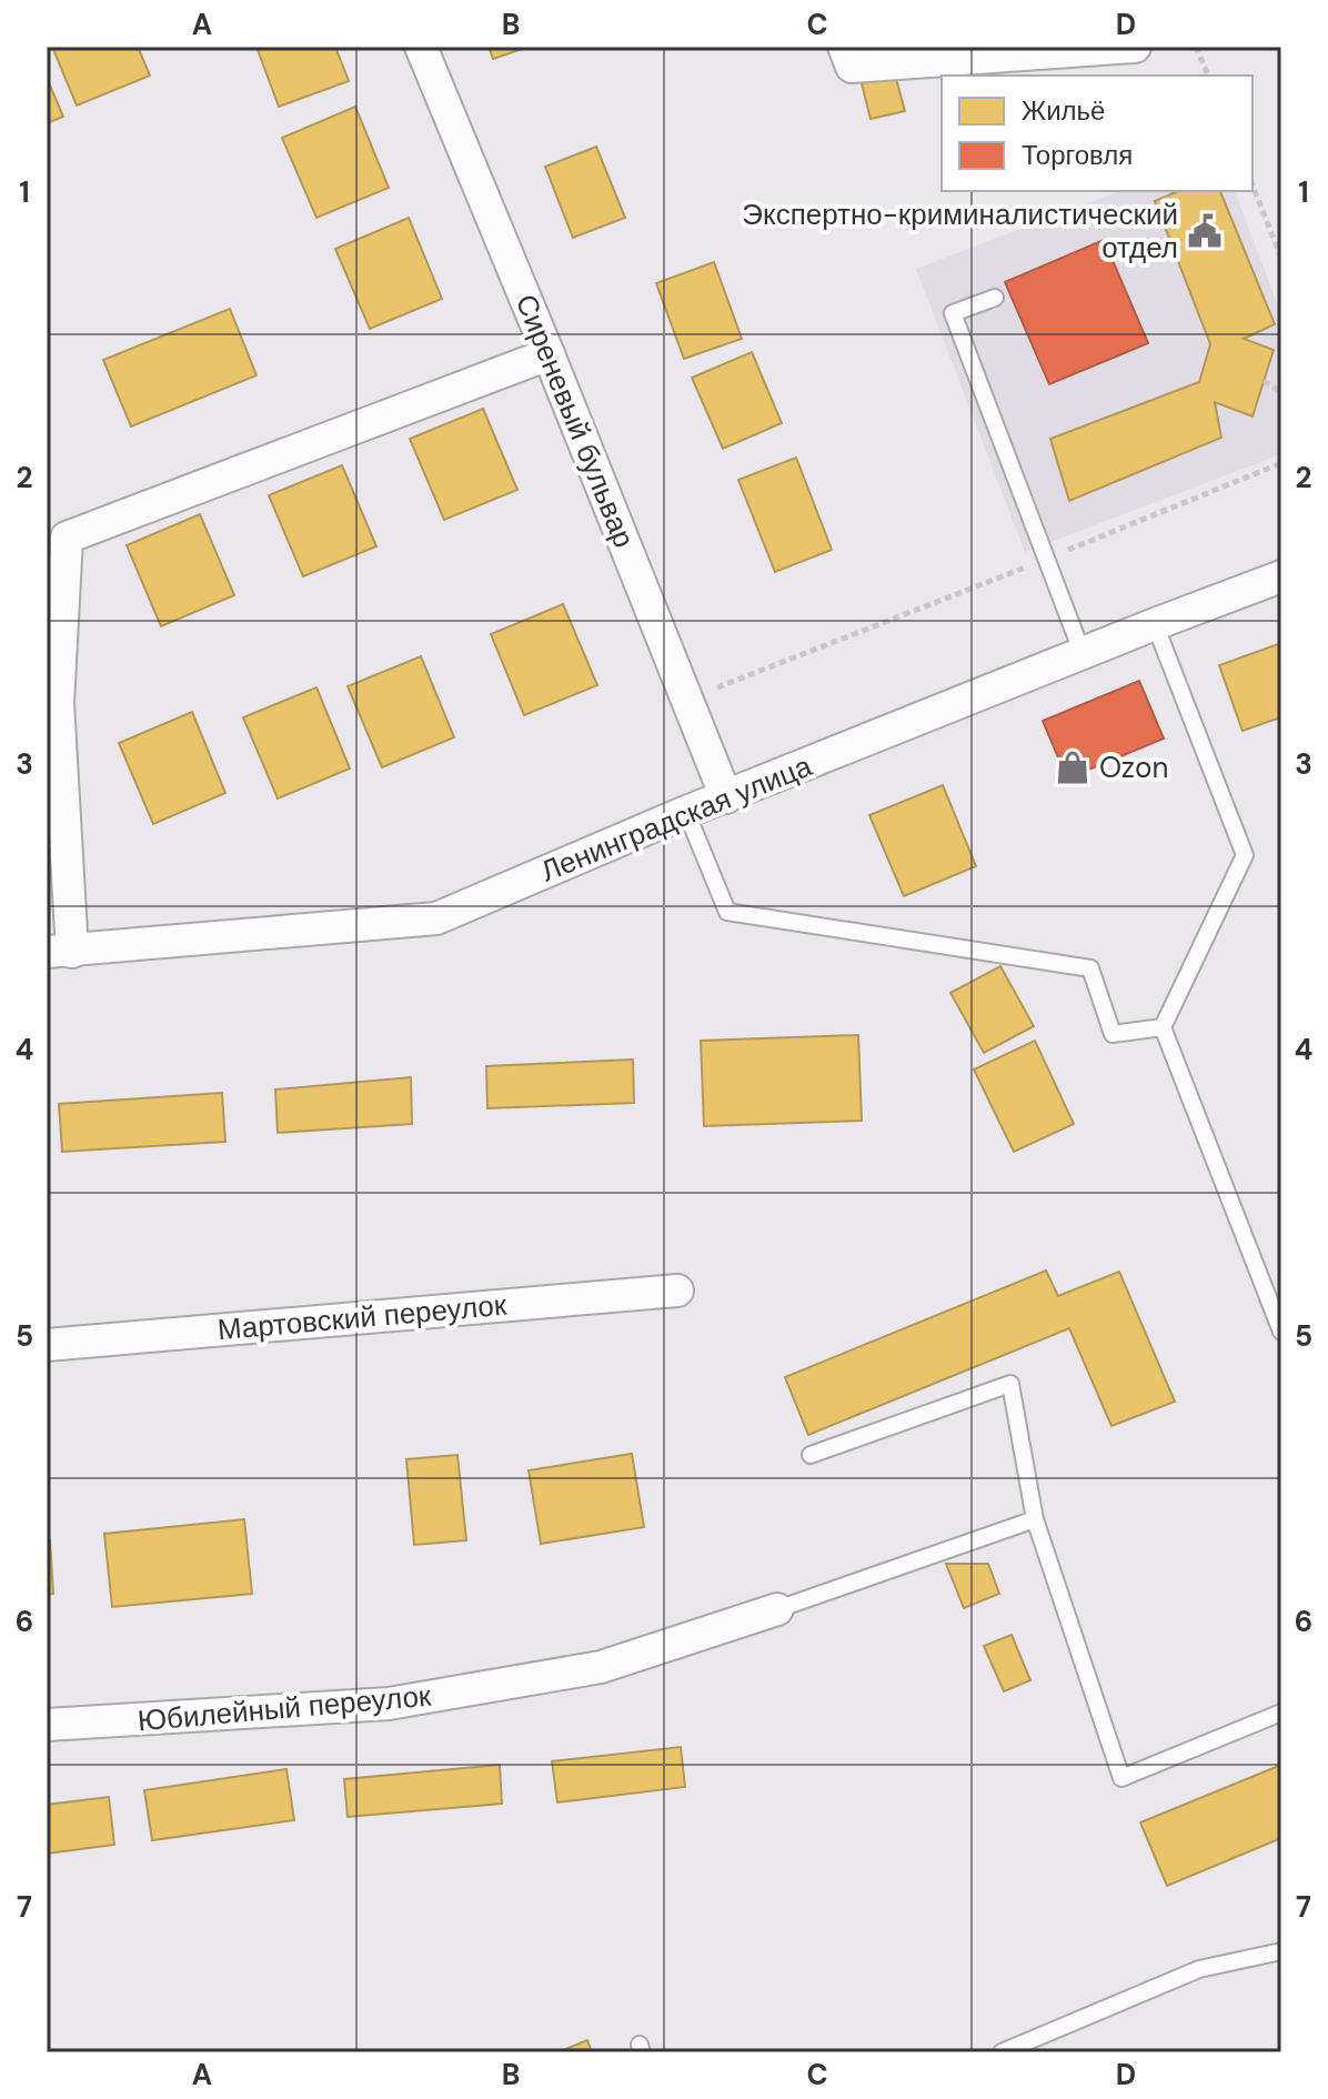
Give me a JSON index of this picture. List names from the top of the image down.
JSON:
{
  "streets": {
    "street": [
      "Сиреневый бульвар",
      "Ленинградская улица",
      "Мартовский переулок",
      "Юбилейный переулок"
    ]
  },
  "crossings": [
    ["Сиреневый бульвар", "Ленинградская улица"]
  ],
  "places": {
    "public building": ["Экспертно-криминалистический отдел"],
    "shop": ["Ozon"]
  },
  "legend": ["Жильё", "Торговля"],
  "grid": {
    "columns": [
      "A",
      "B",
      "C",
      "D"
    ],
    "rows": [
      "1",
      "2",
      "3",
      "4",
      "5",
      "6",
      "7"
    ]
  }
}
